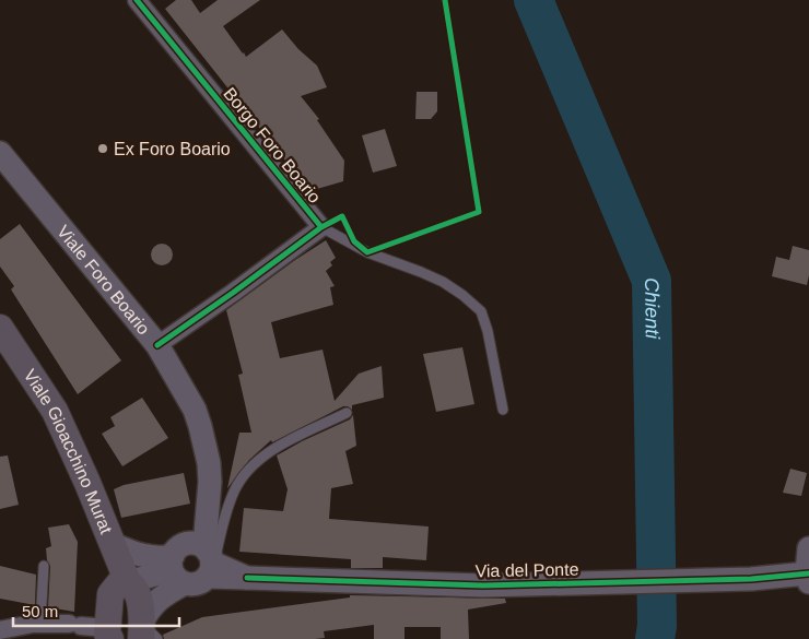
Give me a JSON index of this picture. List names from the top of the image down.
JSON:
{
  "streets": {
    "main road": ["Viale Gioacchino Murat"],
    "street": ["Borgo Foro Boario", "Viale Foro Boario", "Via del Ponte"]
  },
  "crossings": [
    ["Borgo Foro Boario", "Viale Foro Boario"],
    ["Viale Foro Boario", "Via del Ponte"],
    ["Viale Gioacchino Murat", "Via del Ponte"]
  ],
  "water": ["Chienti"],
  "places": ["Ex Foro Boario"],
  "scale_bar": "50 m"
}
